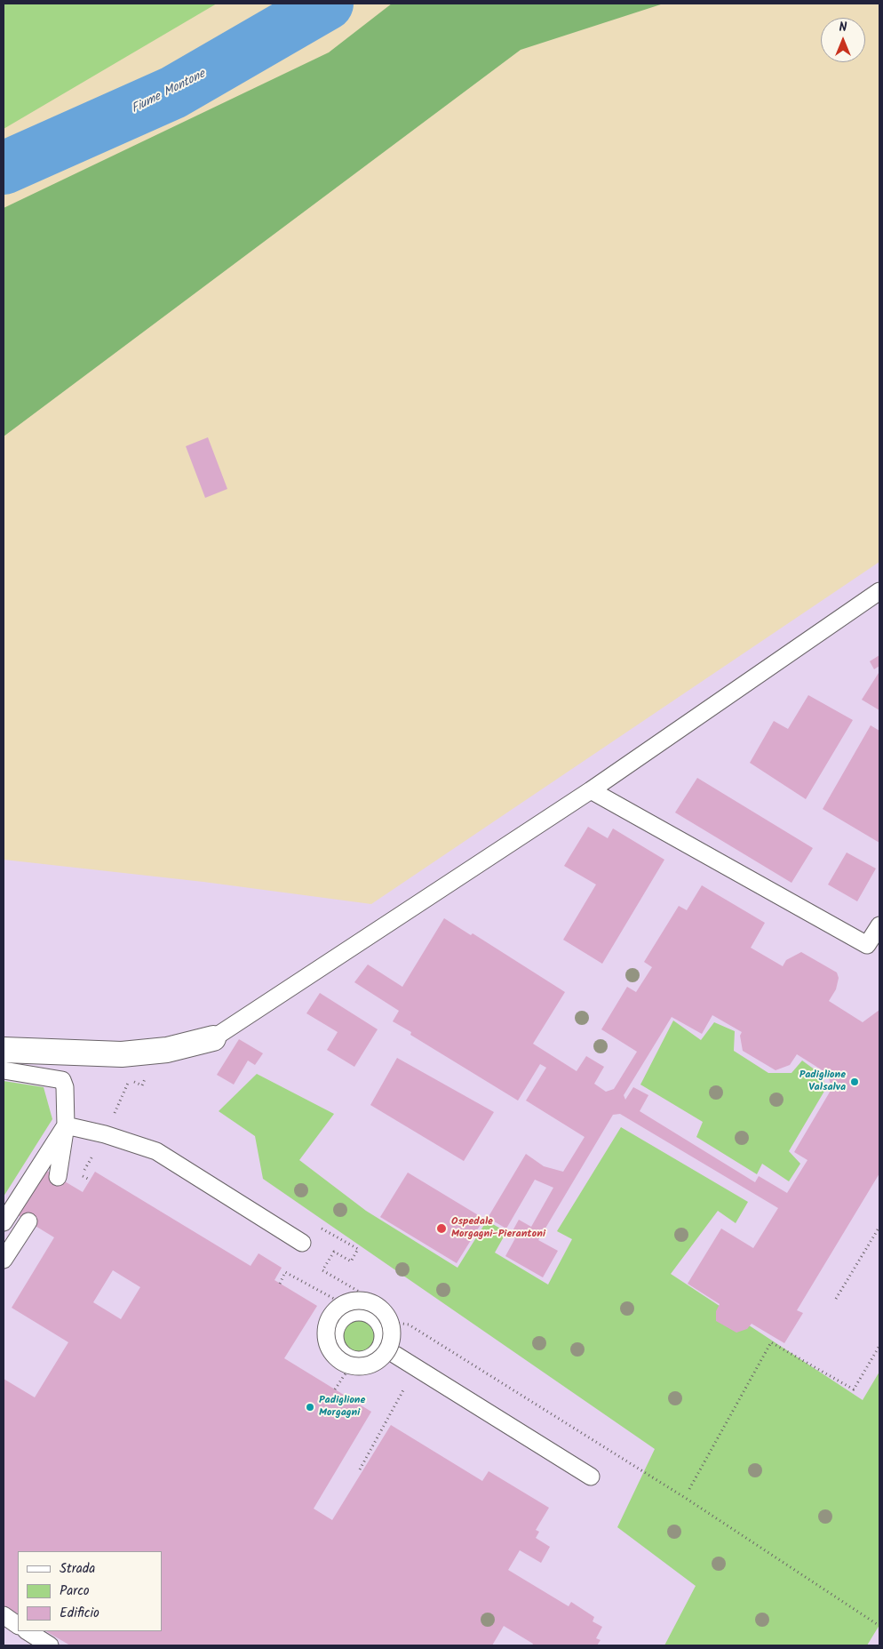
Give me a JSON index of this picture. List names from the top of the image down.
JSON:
{
  "water": ["Fiume Montone"],
  "places": ["Padiglione Valsalva", "Ospedale Morgagni-Pierantoni", "Padiglione Morgagni"],
  "legend": ["Strada", "Parco", "Edificio"],
  "north": "top"
}
